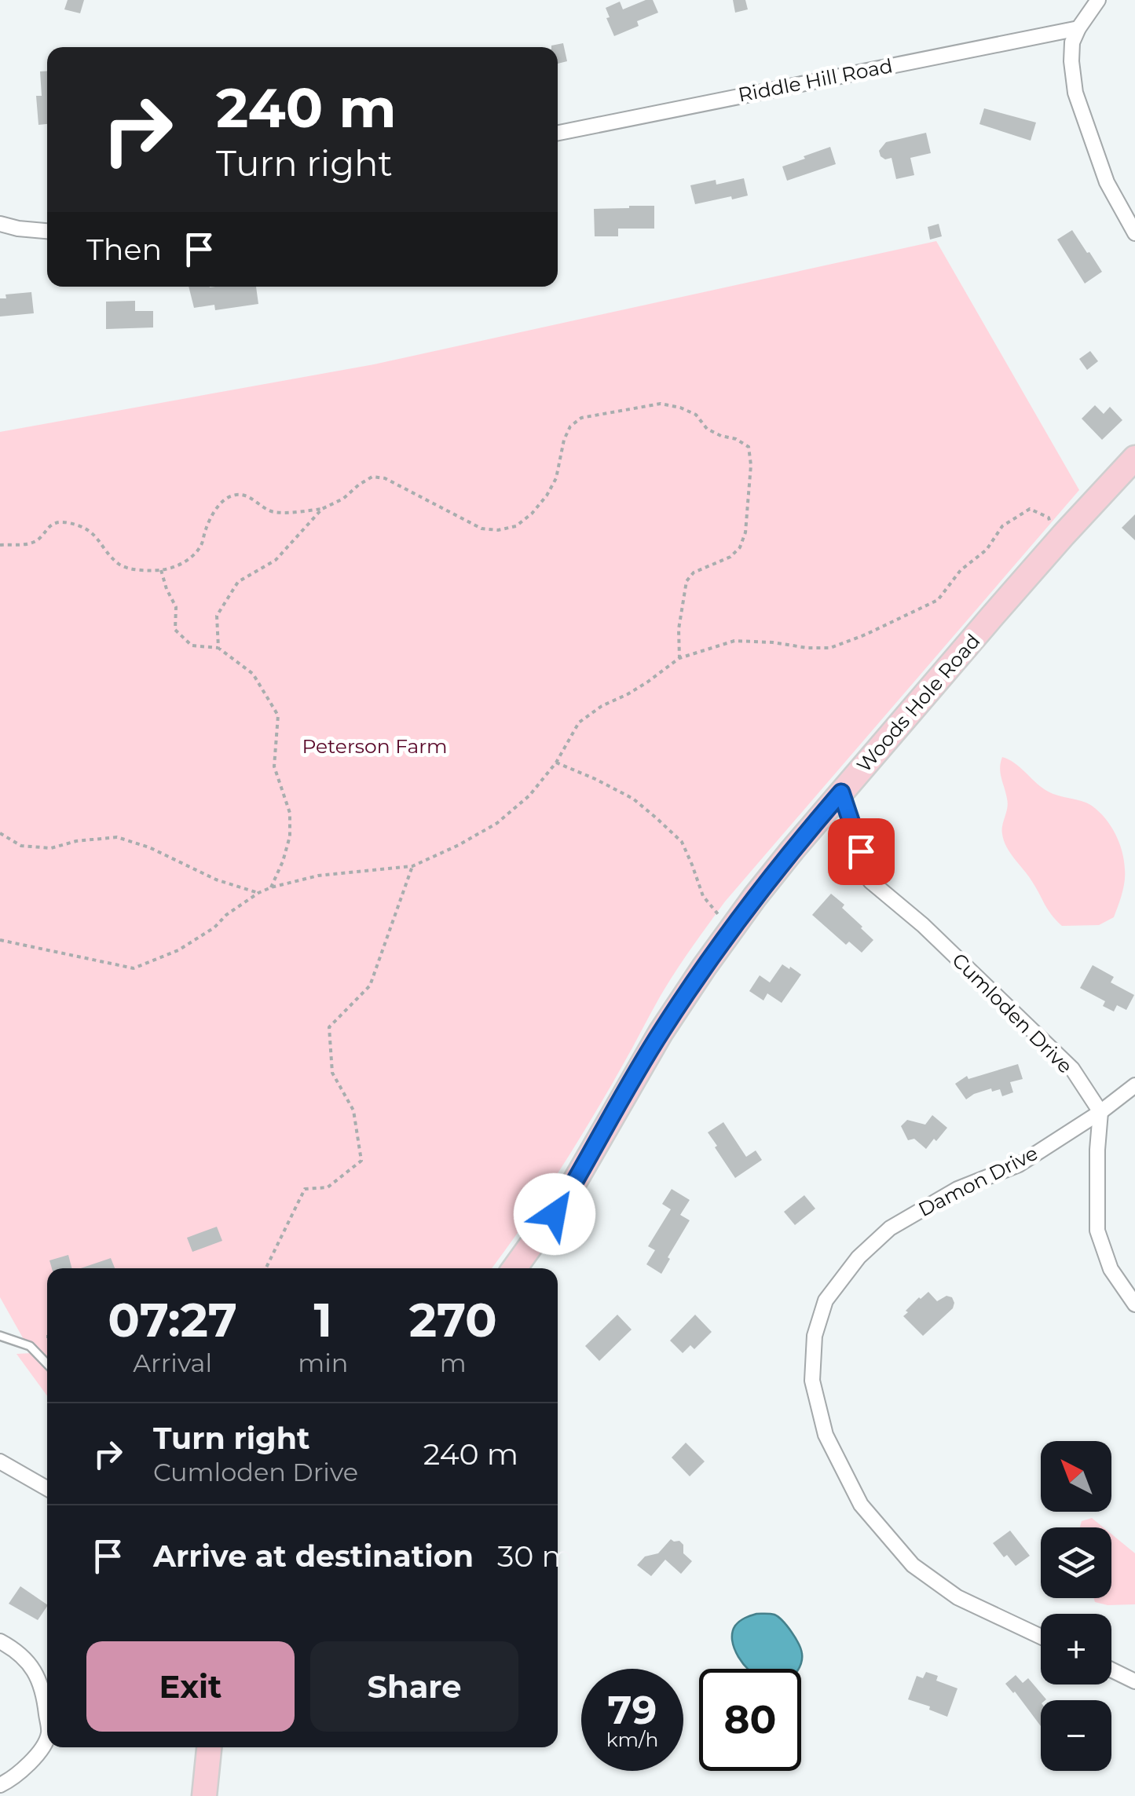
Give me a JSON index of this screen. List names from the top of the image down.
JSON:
{
  "streets": {
    "highway": ["Woods Hole Road"],
    "street": ["Riddle Hill Road", "Cumloden Drive", "Damon Drive"]
  },
  "crossings": [
    ["Woods Hole Road", "Cumloden Drive"],
    ["Cumloden Drive", "Damon Drive"]
  ],
  "parks": ["Peterson Farm"],
  "north": "top left",
  "page": {
    "turn": ["240 m", "Turn right"],
    "then": "Then",
    "eta": [
      "07:27",
      "Arrival",
      "1",
      "min",
      "270",
      "m"
    ],
    "list": [
      {
        "name": "Turn right",
        "note": "Cumloden Drive",
        "value": "240 m"
      },
      {
        "name": "Arrive at destination",
        "value": "30 m"
      }
    ],
    "map_buttons": ["+", "−"],
    "buttons": ["Exit", "Share"],
    "speed": "79 km/h",
    "limit": "80"
  }
}
